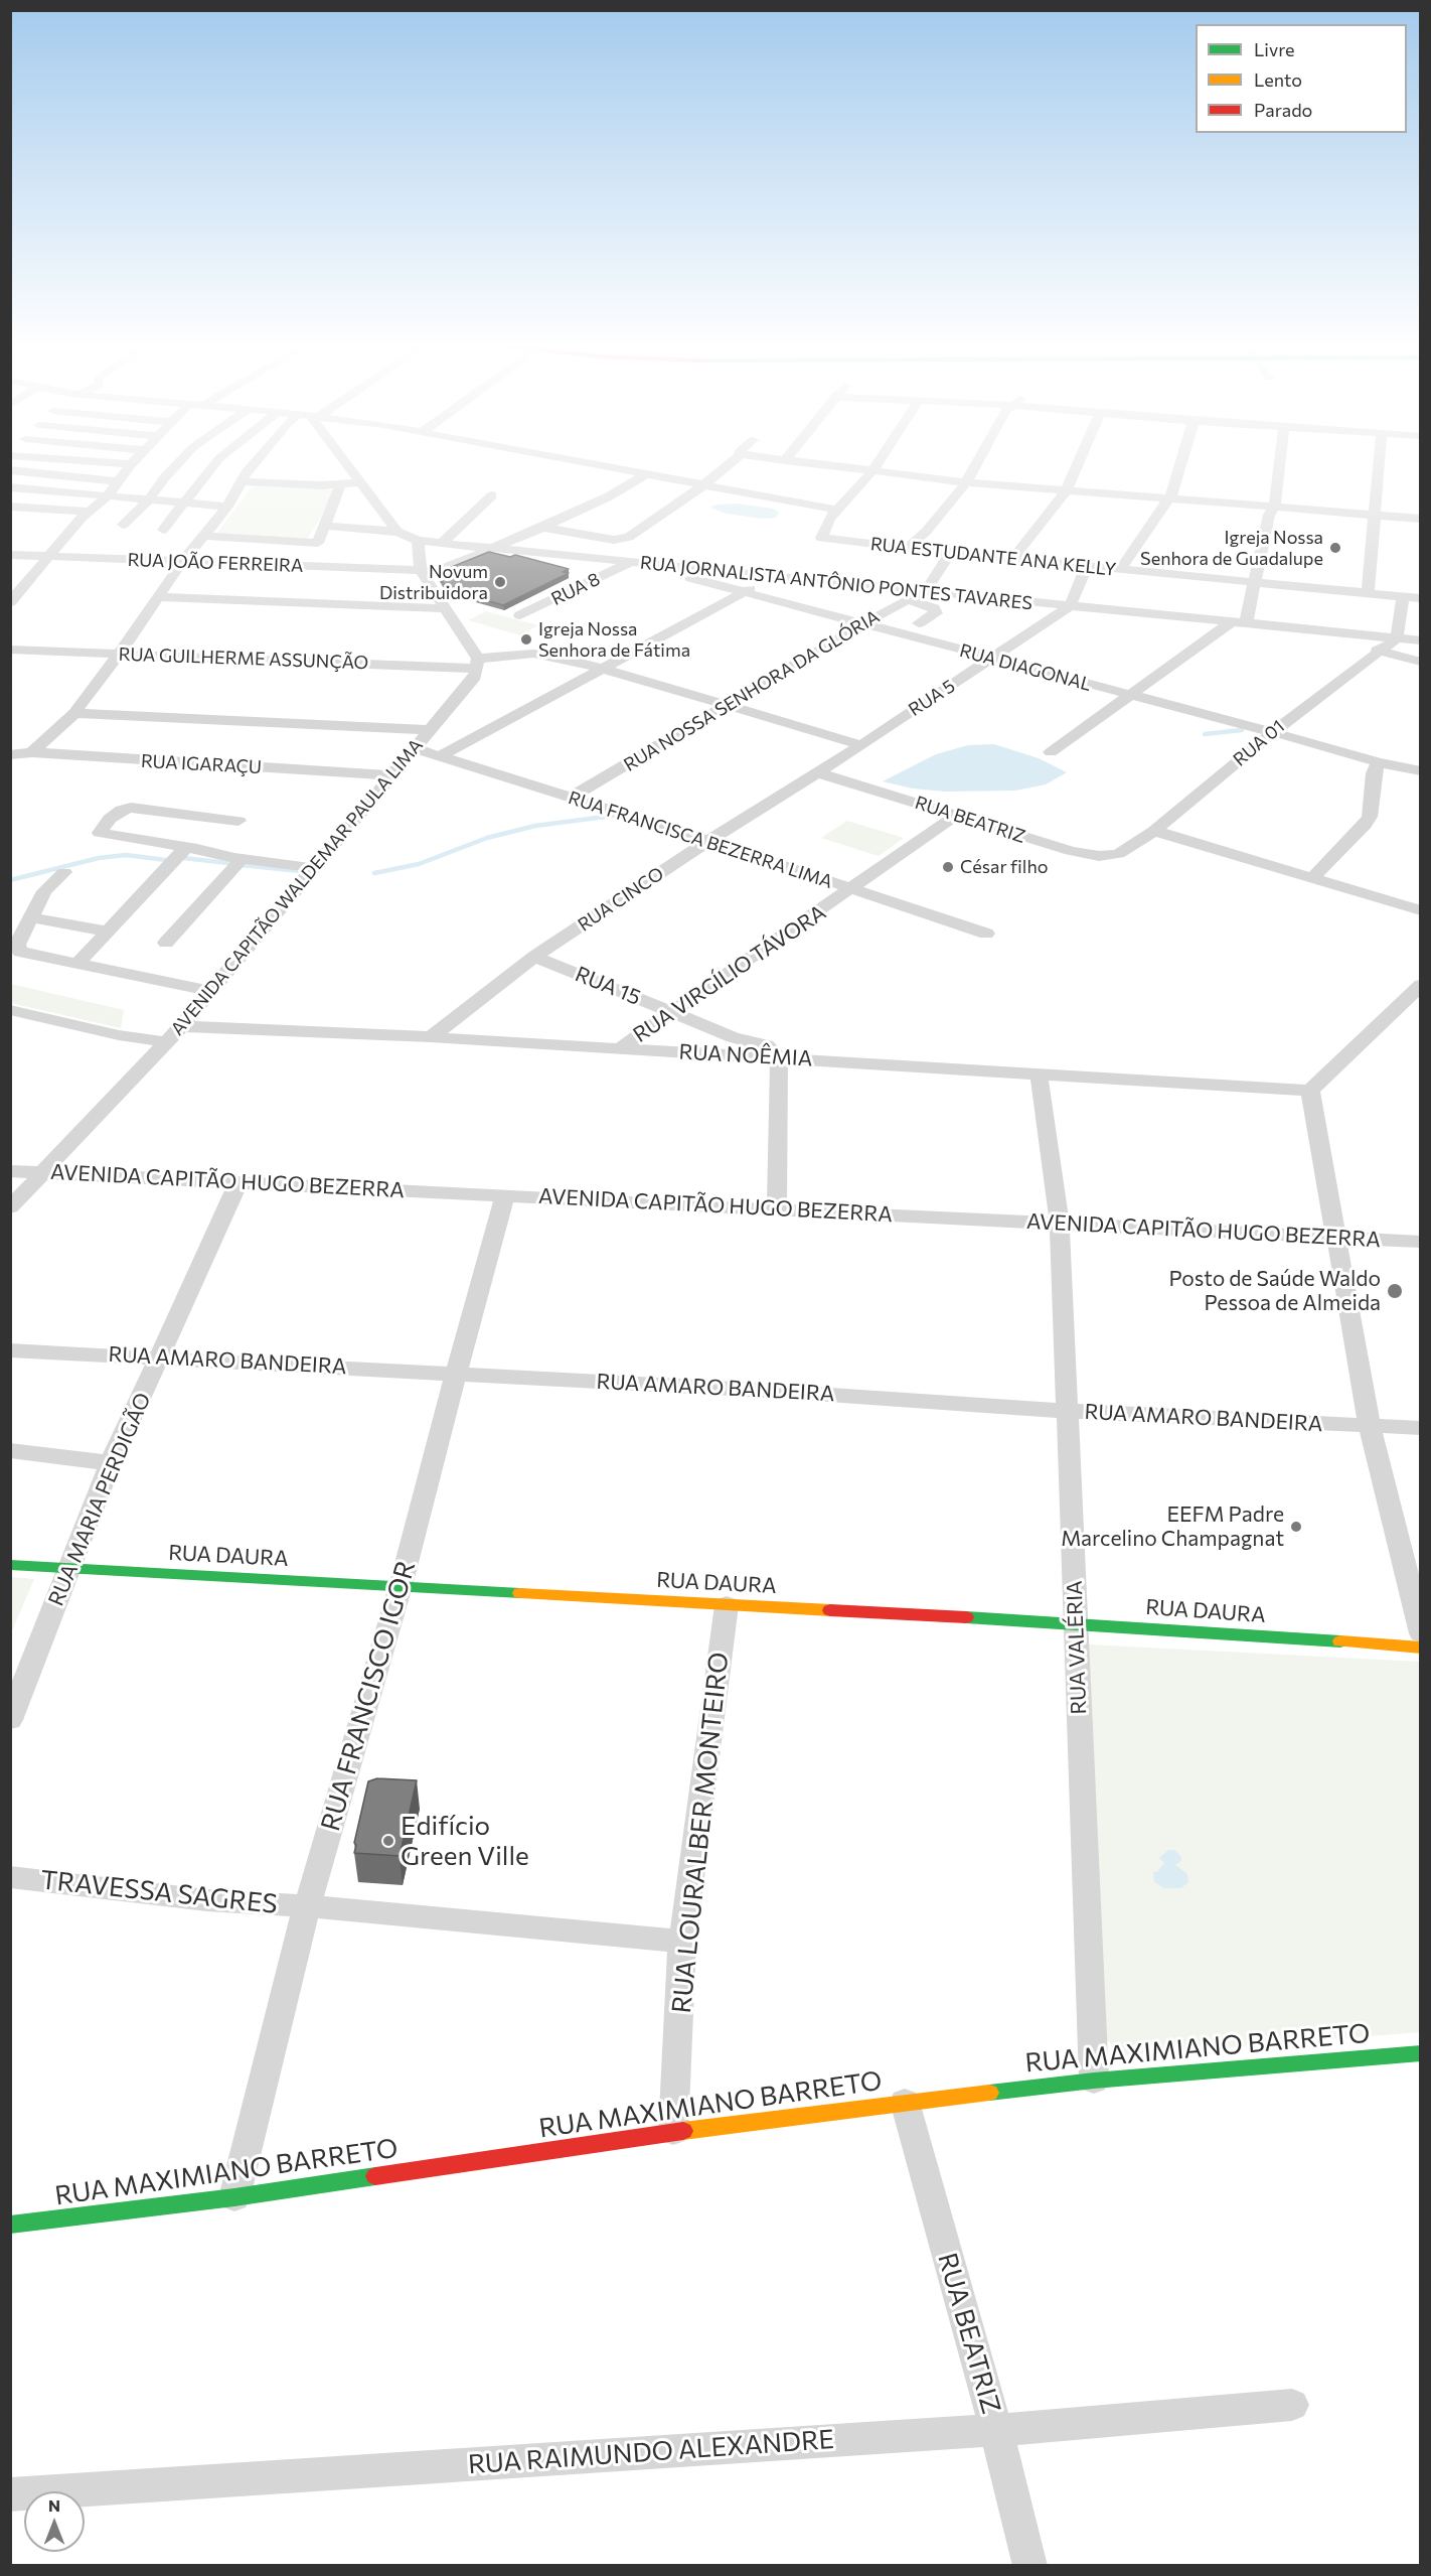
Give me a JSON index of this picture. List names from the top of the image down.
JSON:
{
  "streets": {
    "street": [
      "RUA ESTUDANTE ANA KELLY",
      "RUA JOÃO FERREIRA",
      "RUA JORNALISTA ANTÔNIO PONTES TAVARES",
      "RUA 8",
      "RUA GUILHERME ASSUNÇÃO",
      "RUA DIAGONAL",
      "RUA NOSSA SENHORA DA GLÓRIA",
      "RUA 5",
      "RUA 01",
      "RUA IGARAÇU",
      "RUA BEATRIZ",
      "RUA FRANCISCA BEZERRA LIMA",
      "AVENIDA CAPITÃO WALDEMAR PAULA LIMA",
      "RUA CINCO",
      "RUA VIRGÍLIO TÁVORA",
      "RUA 15",
      "RUA NOÊMIA",
      "AVENIDA CAPITÃO HUGO BEZERRA",
      "RUA AMARO BANDEIRA",
      "RUA MARIA PERDIGÃO",
      "RUA DAURA",
      "RUA VALÉRIA",
      "RUA FRANCISCO IGOR",
      "RUA LOURALBER MONTEIRO",
      "TRAVESSA SAGRES",
      "RUA MAXIMIANO BARRETO",
      "RUA RAIMUNDO ALEXANDRE"
    ]
  },
  "crossings": [
    ["RUA JOÃO FERREIRA", "RUA JORNALISTA ANTÔNIO PONTES TAVARES"],
    ["RUA JORNALISTA ANTÔNIO PONTES TAVARES", "RUA 8"],
    ["RUA JORNALISTA ANTÔNIO PONTES TAVARES", "RUA DIAGONAL"],
    ["RUA JORNALISTA ANTÔNIO PONTES TAVARES", "RUA NOSSA SENHORA DA GLÓRIA"],
    ["RUA JORNALISTA ANTÔNIO PONTES TAVARES", "RUA 5"],
    ["RUA JORNALISTA ANTÔNIO PONTES TAVARES", "RUA 01"],
    ["RUA 8", "RUA DIAGONAL"],
    ["RUA GUILHERME ASSUNÇÃO", "AVENIDA CAPITÃO WALDEMAR PAULA LIMA"],
    ["RUA DIAGONAL", "RUA NOSSA SENHORA DA GLÓRIA"],
    ["RUA DIAGONAL", "RUA 5"],
    ["RUA DIAGONAL", "RUA 01"],
    ["RUA NOSSA SENHORA DA GLÓRIA", "RUA FRANCISCA BEZERRA LIMA"],
    ["RUA 5", "RUA BEATRIZ"],
    ["RUA 5", "RUA CINCO"],
    ["RUA 01", "RUA BEATRIZ"],
    ["RUA IGARAÇU", "AVENIDA CAPITÃO WALDEMAR PAULA LIMA"],
    ["RUA BEATRIZ", "RUA CINCO"],
    ["RUA BEATRIZ", "RUA VIRGÍLIO TÁVORA"],
    ["RUA BEATRIZ", "RUA MAXIMIANO BARRETO"],
    ["RUA BEATRIZ", "RUA RAIMUNDO ALEXANDRE"],
    ["RUA FRANCISCA BEZERRA LIMA", "AVENIDA CAPITÃO WALDEMAR PAULA LIMA"],
    ["RUA FRANCISCA BEZERRA LIMA", "RUA CINCO"],
    ["RUA FRANCISCA BEZERRA LIMA", "RUA VIRGÍLIO TÁVORA"],
    ["AVENIDA CAPITÃO WALDEMAR PAULA LIMA", "RUA NOÊMIA"],
    ["AVENIDA CAPITÃO WALDEMAR PAULA LIMA", "AVENIDA CAPITÃO HUGO BEZERRA"],
    ["RUA CINCO", "RUA 15"],
    ["RUA CINCO", "RUA NOÊMIA"],
    ["RUA VIRGÍLIO TÁVORA", "RUA 15"],
    ["RUA VIRGÍLIO TÁVORA", "RUA NOÊMIA"],
    ["RUA 15", "RUA NOÊMIA"],
    ["RUA NOÊMIA", "RUA VALÉRIA"],
    ["AVENIDA CAPITÃO HUGO BEZERRA", "RUA MARIA PERDIGÃO"],
    ["AVENIDA CAPITÃO HUGO BEZERRA", "RUA VALÉRIA"],
    ["AVENIDA CAPITÃO HUGO BEZERRA", "RUA FRANCISCO IGOR"],
    ["RUA AMARO BANDEIRA", "RUA MARIA PERDIGÃO"],
    ["RUA AMARO BANDEIRA", "RUA VALÉRIA"],
    ["RUA AMARO BANDEIRA", "RUA FRANCISCO IGOR"],
    ["RUA MARIA PERDIGÃO", "RUA DAURA"],
    ["RUA DAURA", "RUA VALÉRIA"],
    ["RUA DAURA", "RUA FRANCISCO IGOR"],
    ["RUA DAURA", "RUA LOURALBER MONTEIRO"],
    ["RUA VALÉRIA", "RUA MAXIMIANO BARRETO"],
    ["RUA FRANCISCO IGOR", "TRAVESSA SAGRES"],
    ["RUA FRANCISCO IGOR", "RUA MAXIMIANO BARRETO"],
    ["RUA LOURALBER MONTEIRO", "TRAVESSA SAGRES"],
    ["RUA LOURALBER MONTEIRO", "RUA MAXIMIANO BARRETO"]
  ],
  "places": [
    "Igreja Nossa Senhora de Guadalupe",
    "Novum Distribuidora",
    "Igreja Nossa Senhora de Fátima",
    "César filho",
    "Posto de Saúde Waldo Pessoa de Almeida",
    "EEFM Padre Marcelino Champagnat",
    "Edifício Green Ville"
  ],
  "legend": ["Livre", "Lento", "Parado"],
  "north": "top"
}
